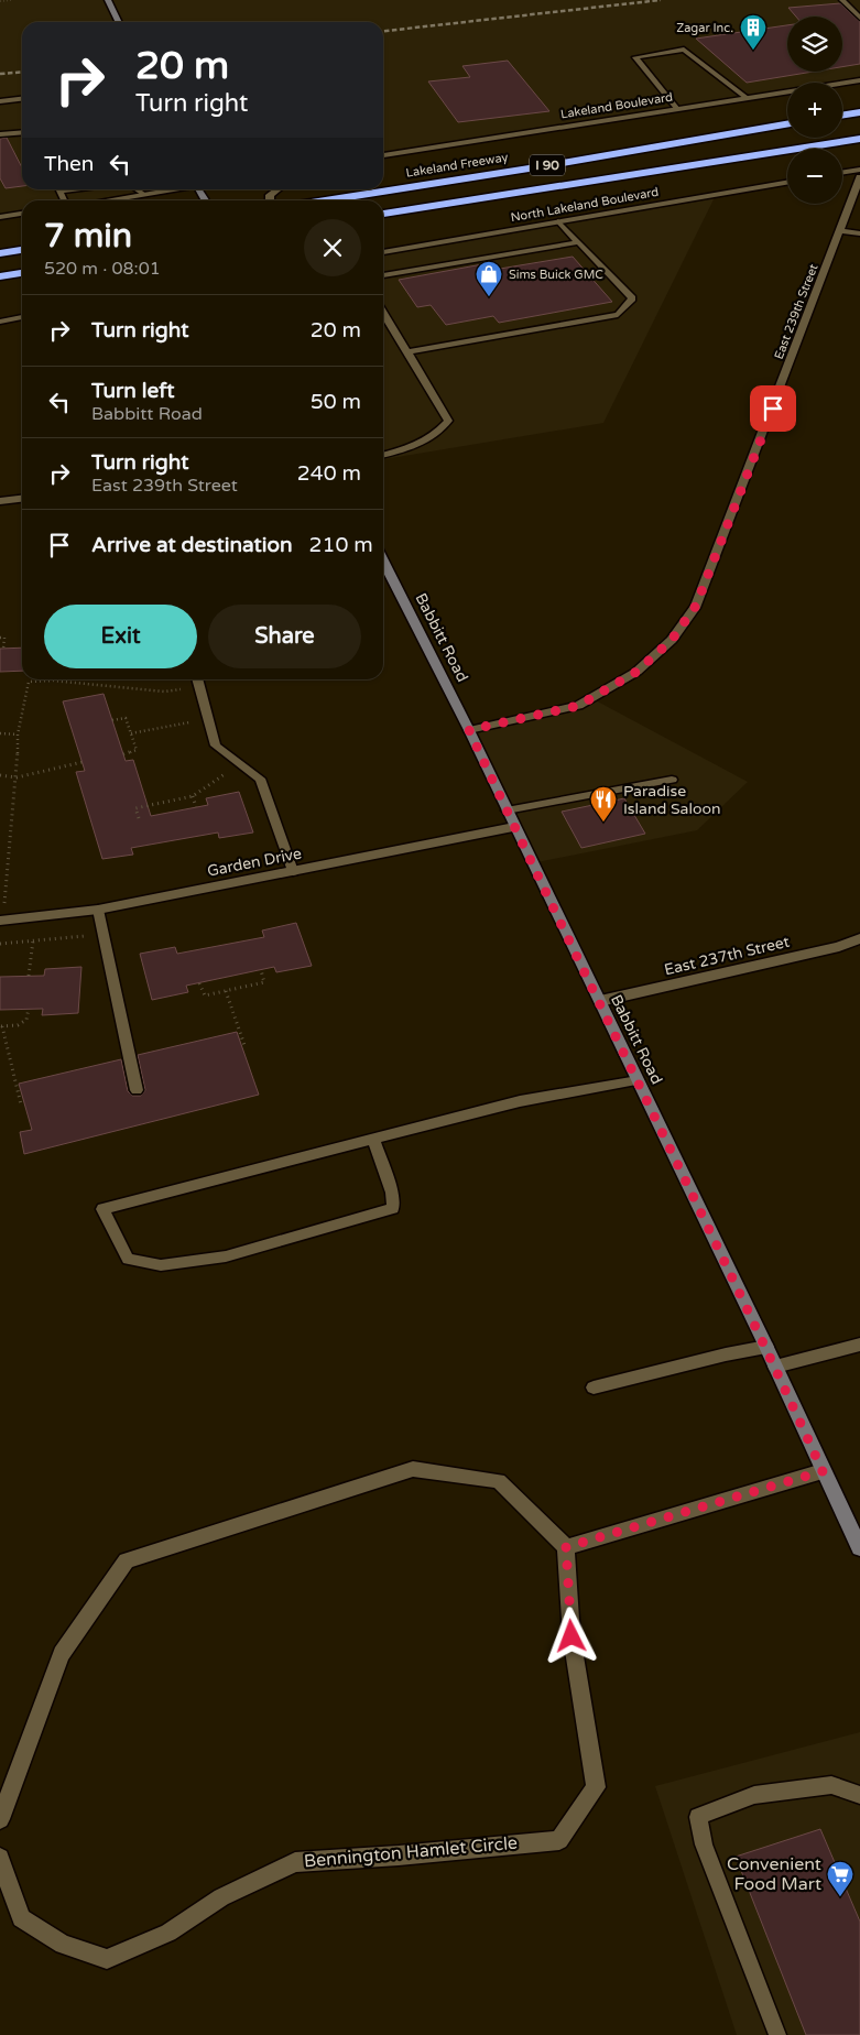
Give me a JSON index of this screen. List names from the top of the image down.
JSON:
{
  "streets": {
    "highway": ["Lakeland Freeway", "I 90"],
    "main road": ["Babbitt Road"],
    "street": [
      "Lakeland Boulevard",
      "North Lakeland Boulevard",
      "East 239th Street",
      "Garden Drive",
      "East 237th Street",
      "Bennington Hamlet Circle"
    ]
  },
  "crossings": [
    ["East 239th Street", "Babbitt Road"],
    ["Babbitt Road", "Garden Drive"],
    ["Babbitt Road", "East 237th Street"]
  ],
  "places": {
    "building": ["Zagar Inc."],
    "shop": ["Sims Buick GMC"],
    "restaurant": ["Paradise Island Saloon"],
    "supermarket": ["Convenient Food Mart"]
  },
  "page": {
    "map_buttons": ["+", "−"],
    "turn": ["20 m", "Turn right"],
    "then": "Then",
    "heading": ["7 min", "520 m · 08:01"],
    "list": [
      {
        "name": "Turn right",
        "value": "20 m"
      },
      {
        "name": "Turn left",
        "note": "Babbitt Road",
        "value": "50 m"
      },
      {
        "name": "Turn right",
        "note": "East 239th Street",
        "value": "240 m"
      },
      {
        "name": "Arrive at destination",
        "value": "210 m"
      }
    ],
    "buttons": ["Exit", "Share"]
  }
}
